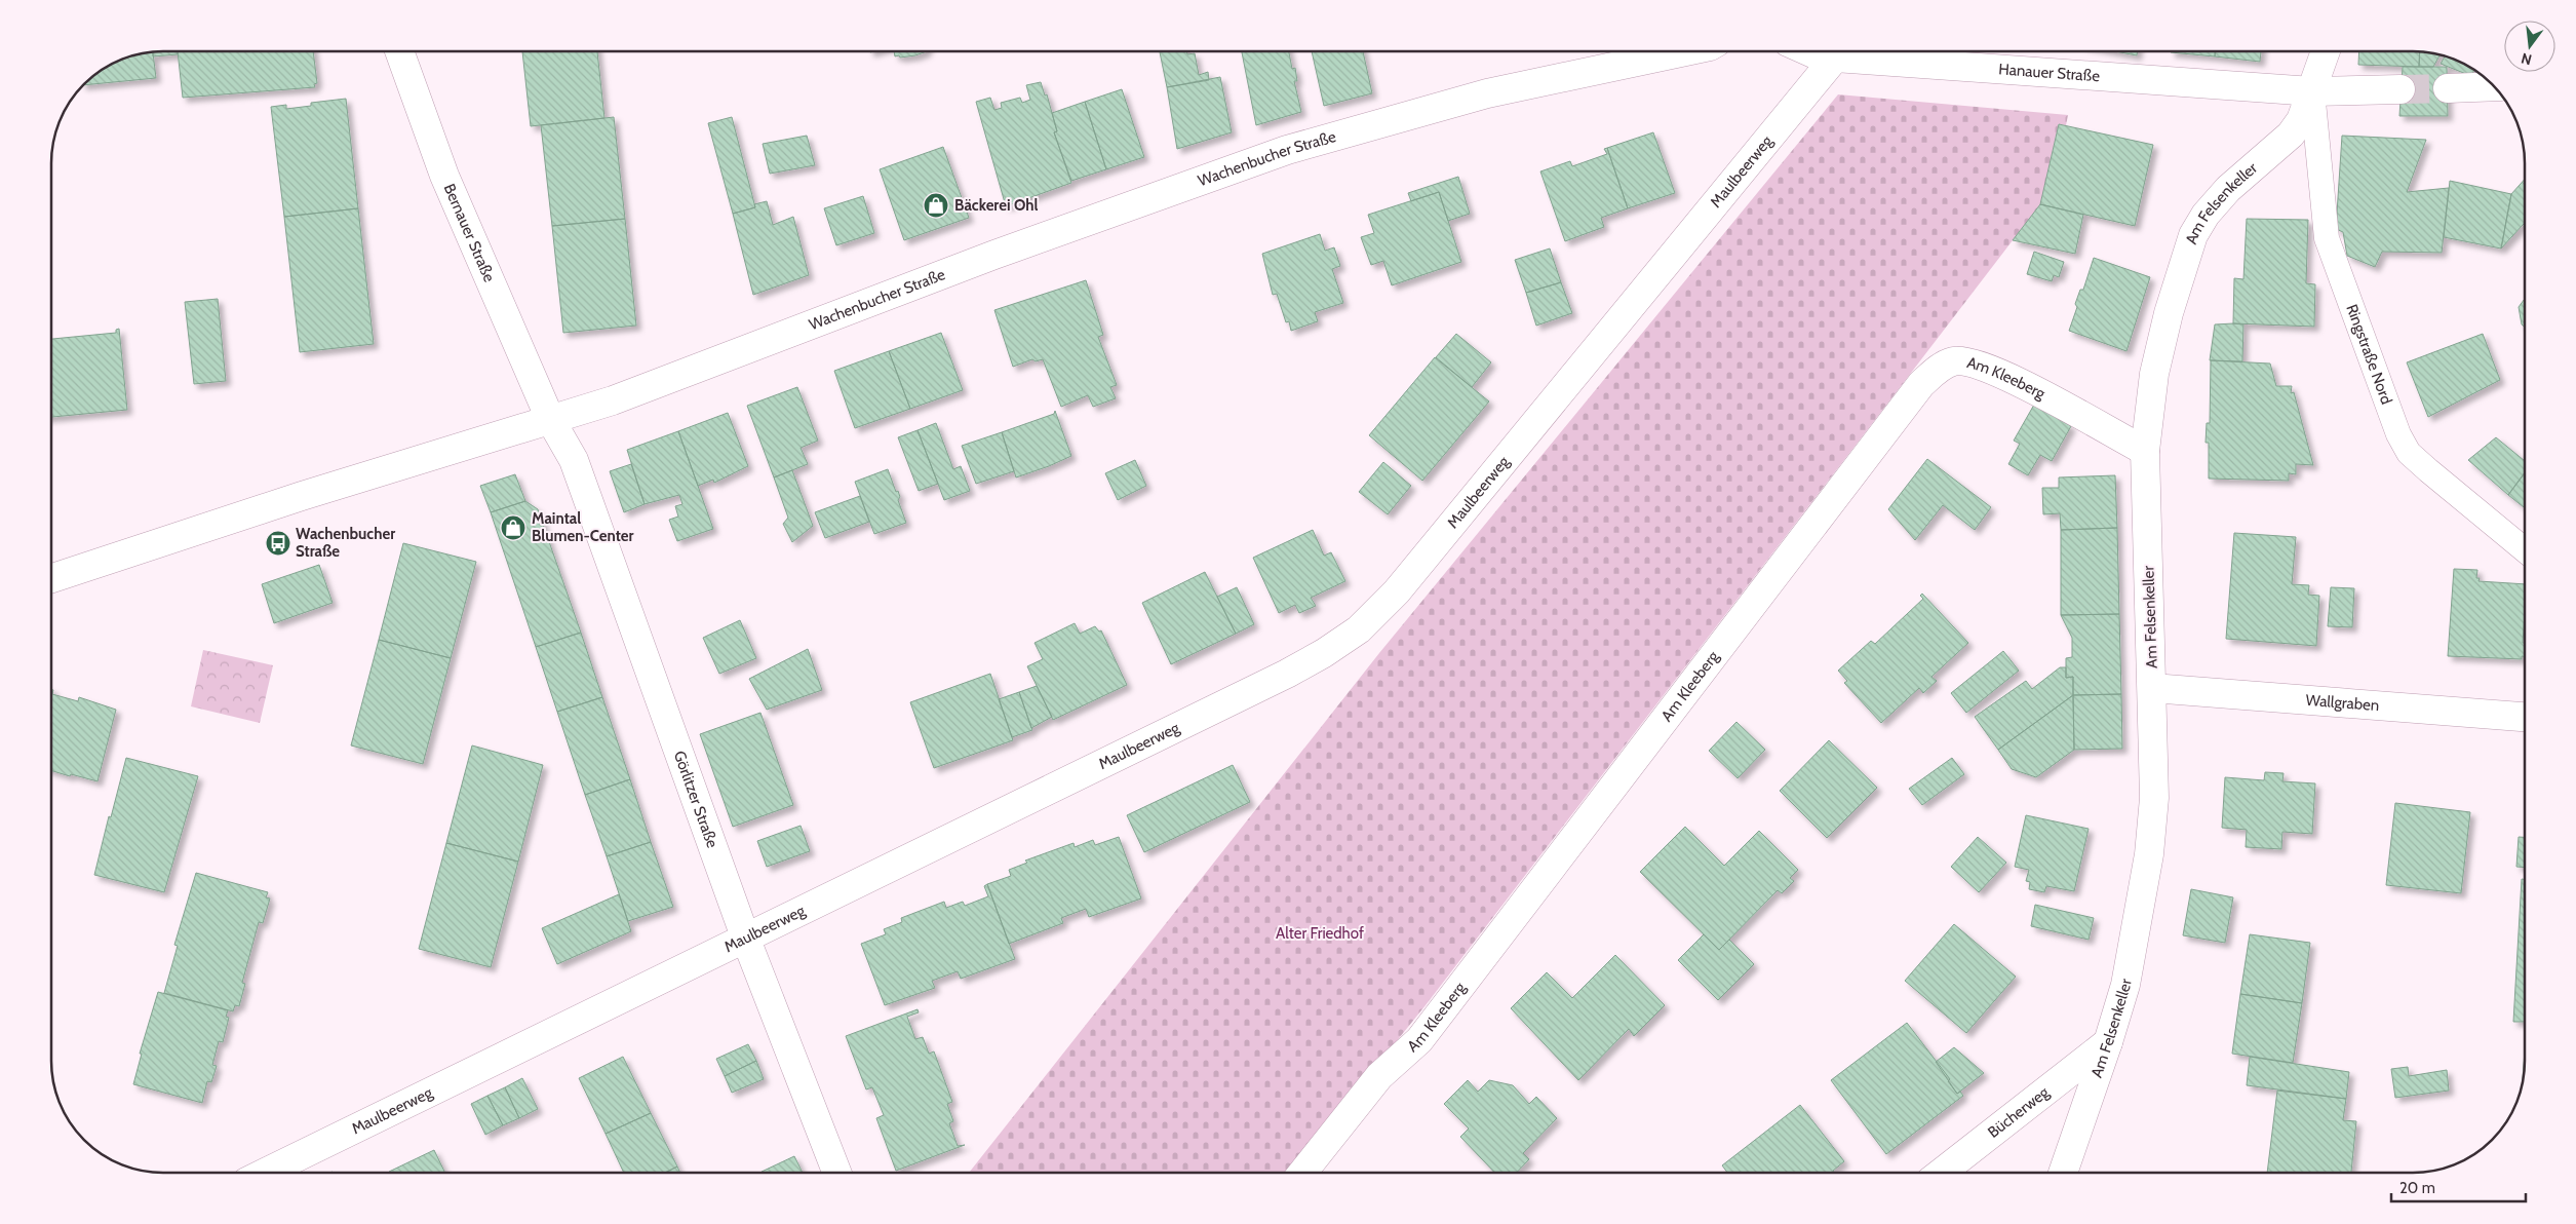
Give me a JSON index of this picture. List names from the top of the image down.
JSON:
{
  "streets": {
    "street": [
      "Hanauer Straße",
      "Wachenbucher Straße",
      "Maulbeerweg",
      "Am Felsenkeller",
      "Bernauer Straße",
      "Am Kleeberg",
      "Wallgraben",
      "Görlitzer Straße",
      "Bücherweg"
    ],
    "lane": ["Ringstraße Nord"]
  },
  "crossings": [
    ["Hanauer Straße", "Maulbeerweg"],
    ["Hanauer Straße", "Am Felsenkeller"],
    ["Hanauer Straße", "Ringstraße Nord"],
    ["Wachenbucher Straße", "Bernauer Straße"],
    ["Wachenbucher Straße", "Görlitzer Straße"],
    ["Maulbeerweg", "Görlitzer Straße"],
    ["Am Felsenkeller", "Ringstraße Nord"],
    ["Am Felsenkeller", "Am Kleeberg"],
    ["Am Felsenkeller", "Wallgraben"],
    ["Am Felsenkeller", "Bücherweg"],
    ["Bernauer Straße", "Görlitzer Straße"]
  ],
  "parks": ["Alter Friedhof"],
  "places": {
    "shop": ["Bäckerei Ohl", "Maintal Blumen-Center"],
    "bus stop": ["Wachenbucher Straße"]
  },
  "scale_bar": "20 m",
  "north": "bottom"
}
